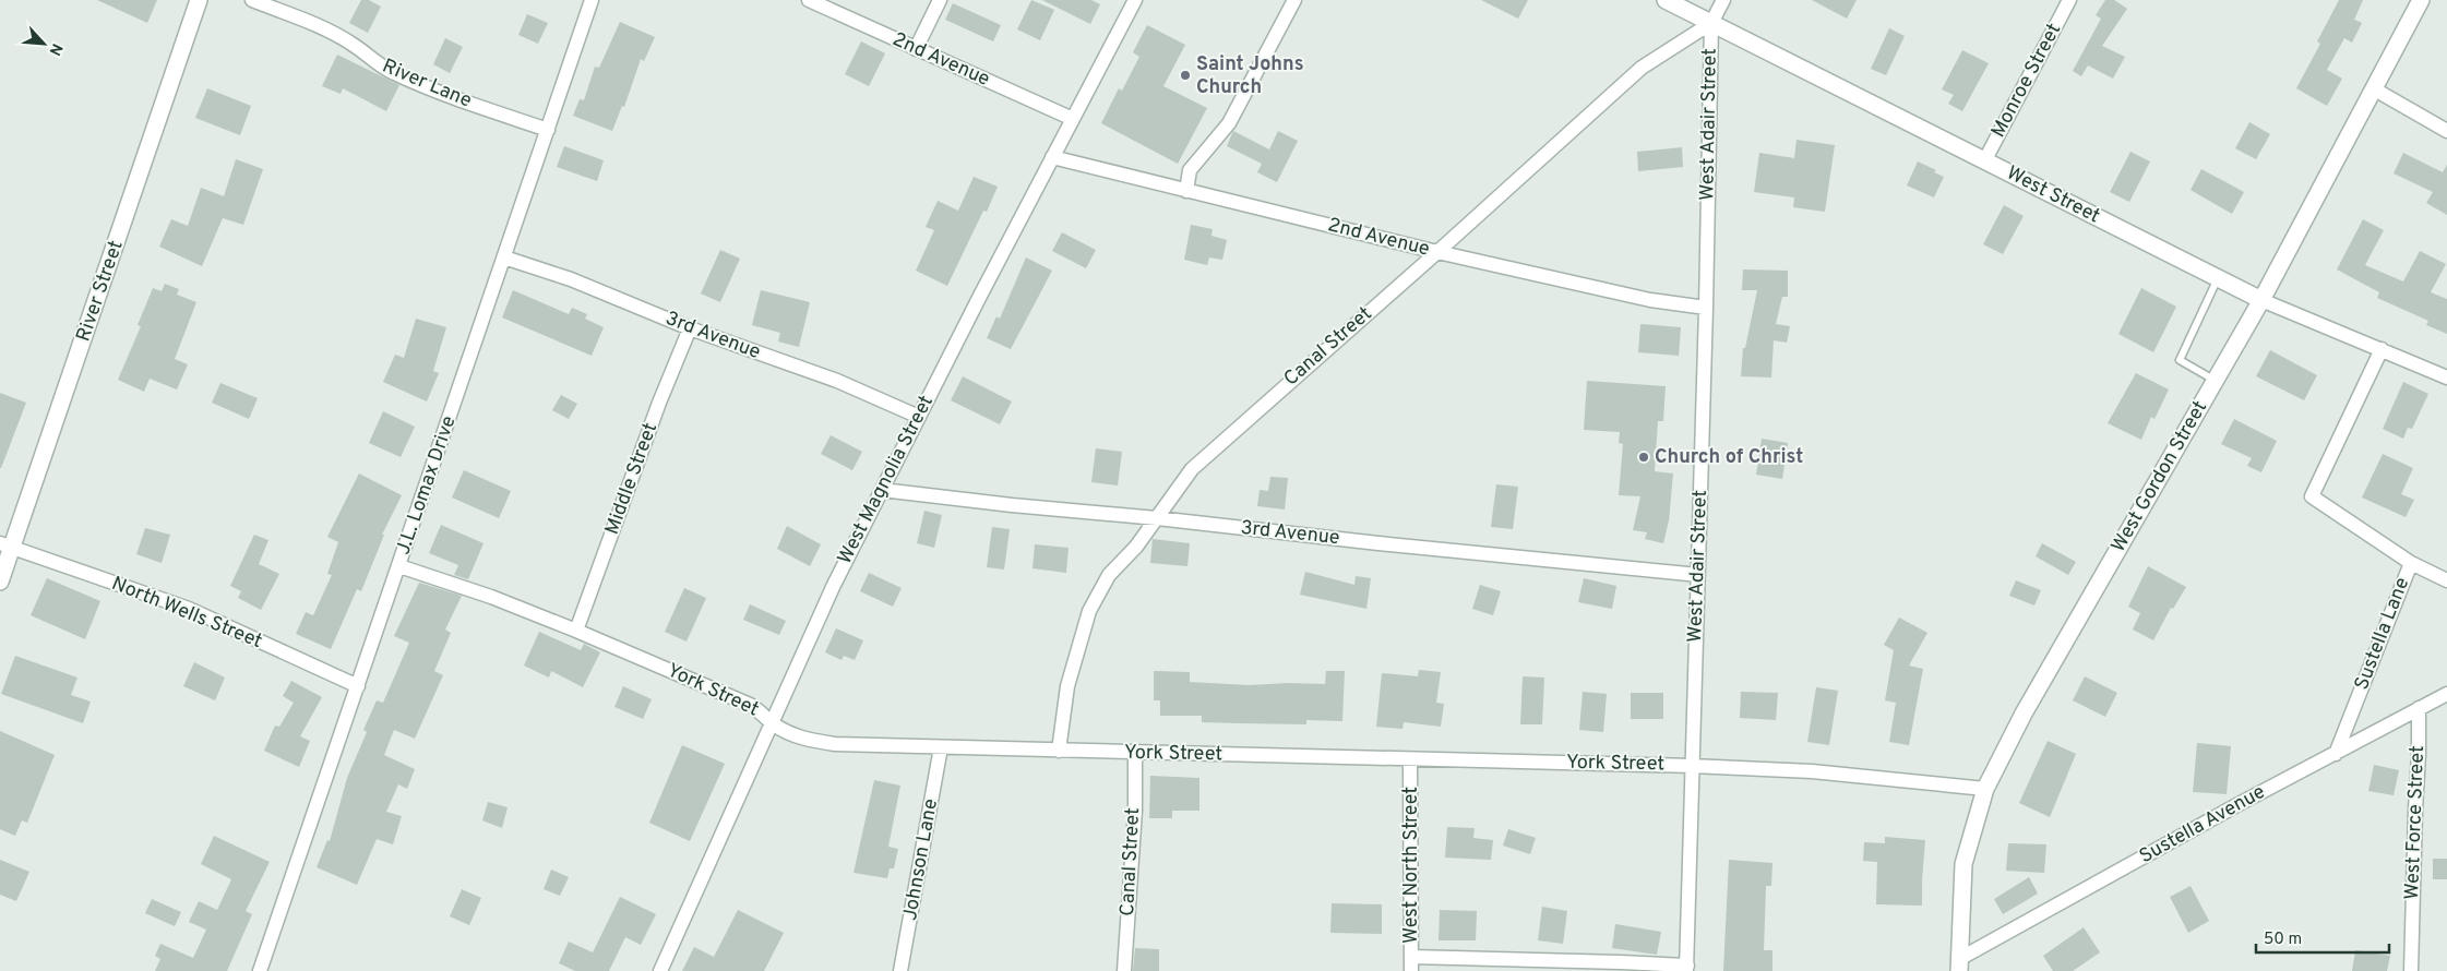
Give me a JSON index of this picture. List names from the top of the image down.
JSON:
{
  "streets": {
    "street": [
      "2nd Avenue",
      "Monroe Street",
      "River Lane",
      "West Adair Street",
      "West Street",
      "River Street",
      "3rd Avenue",
      "Canal Street",
      "West Gordon Street",
      "Middle Street",
      "West Magnolia Street",
      "J.L. Lomax Drive",
      "North Wells Street",
      "Sustella Lane",
      "York Street",
      "West Force Street",
      "Sustella Avenue",
      "Johnson Lane",
      "West North Street"
    ]
  },
  "crossings": [
    ["2nd Avenue", "West Adair Street"],
    ["2nd Avenue", "Canal Street"],
    ["2nd Avenue", "West Magnolia Street"],
    ["Monroe Street", "West Street"],
    ["River Lane", "J.L. Lomax Drive"],
    ["West Adair Street", "West Street"],
    ["West Adair Street", "3rd Avenue"],
    ["West Adair Street", "Canal Street"],
    ["West Adair Street", "York Street"],
    ["West Street", "Canal Street"],
    ["West Street", "West Gordon Street"],
    ["West Street", "Sustella Lane"],
    ["River Street", "North Wells Street"],
    ["3rd Avenue", "Canal Street"],
    ["3rd Avenue", "Middle Street"],
    ["3rd Avenue", "West Magnolia Street"],
    ["3rd Avenue", "J.L. Lomax Drive"],
    ["Canal Street", "York Street"],
    ["West Gordon Street", "York Street"],
    ["West Gordon Street", "Sustella Avenue"],
    ["Middle Street", "York Street"],
    ["West Magnolia Street", "York Street"],
    ["J.L. Lomax Drive", "North Wells Street"],
    ["J.L. Lomax Drive", "York Street"],
    ["Sustella Lane", "Sustella Avenue"],
    ["York Street", "Johnson Lane"],
    ["York Street", "West North Street"],
    ["West Force Street", "Sustella Avenue"]
  ],
  "places": ["Saint Johns Church", "Church of Christ"],
  "scale_bar": "50 m",
  "north": "bottom right"
}
